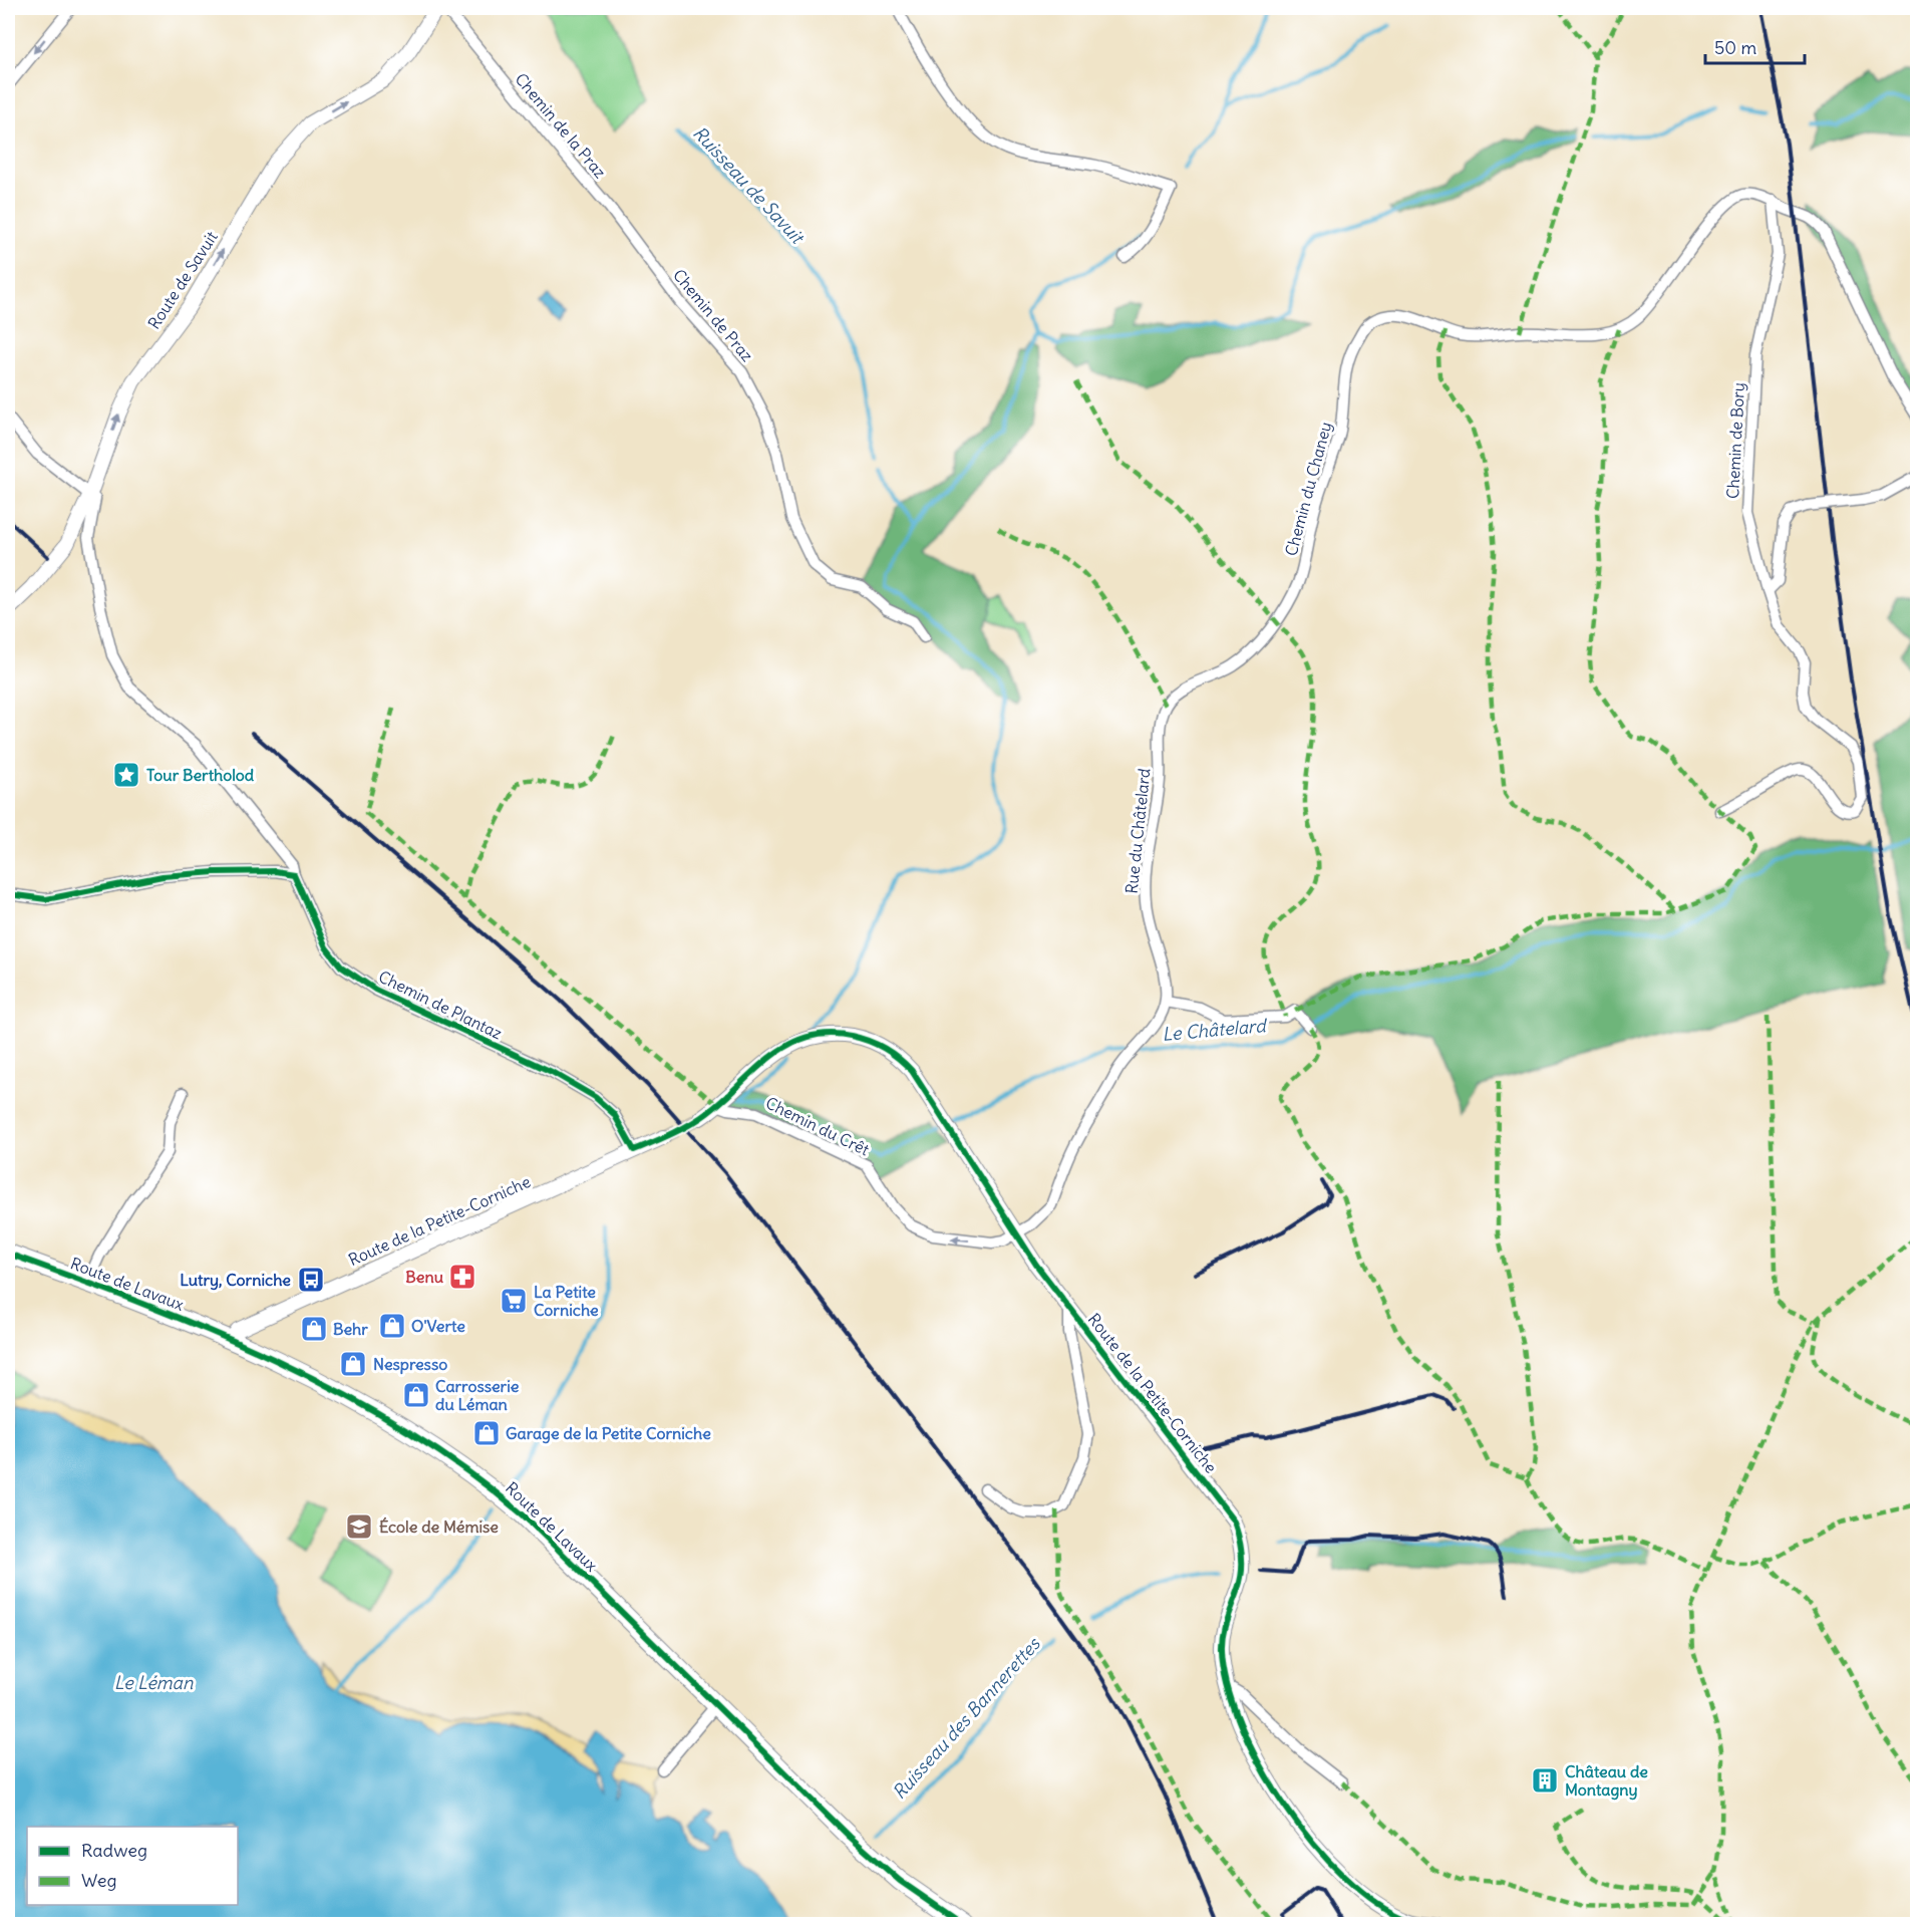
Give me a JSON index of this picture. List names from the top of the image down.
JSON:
{
  "streets": {
    "main road": ["Route de Lavaux"],
    "street": [
      "Chemin de la Praz",
      "Route de Savuit",
      "Chemin de Praz",
      "Chemin de Bory",
      "Chemin du Chaney",
      "Rue du Châtelard",
      "Chemin de Plantaz",
      "Chemin du Crêt",
      "Route de la Petite-Corniche"
    ]
  },
  "crossings": [
    ["Chemin de la Praz", "Chemin de Praz"],
    ["Route de Savuit", "Chemin de Plantaz"],
    ["Chemin de Bory", "Chemin du Chaney"],
    ["Chemin du Chaney", "Rue du Châtelard"],
    ["Chemin de Plantaz", "Route de la Petite-Corniche"],
    ["Chemin du Crêt", "Route de la Petite-Corniche"],
    ["Route de la Petite-Corniche", "Route de Lavaux"]
  ],
  "one_way": ["Route de Savuit", "Chemin du Crêt"],
  "water": [
    "Ruisseau de Savuit",
    "Le Châtelard",
    "Le Léman",
    "Ruisseau des Bannerettes"
  ],
  "places": {
    "place": ["Tour Bertholod"],
    "pharmacy": ["Benu"],
    "bus stop": ["Lutry, Corniche"],
    "supermarket": ["La Petite Corniche"],
    "shop": [
      "O'Verte",
      "Behr",
      "Nespresso",
      "Carrosserie du Léman",
      "Garage de la Petite Corniche"
    ],
    "school or university": ["École de Mémise"],
    "building": ["Château de Montagny"]
  },
  "legend": ["Radweg", "Weg"],
  "scale_bar": "50 m"
}
